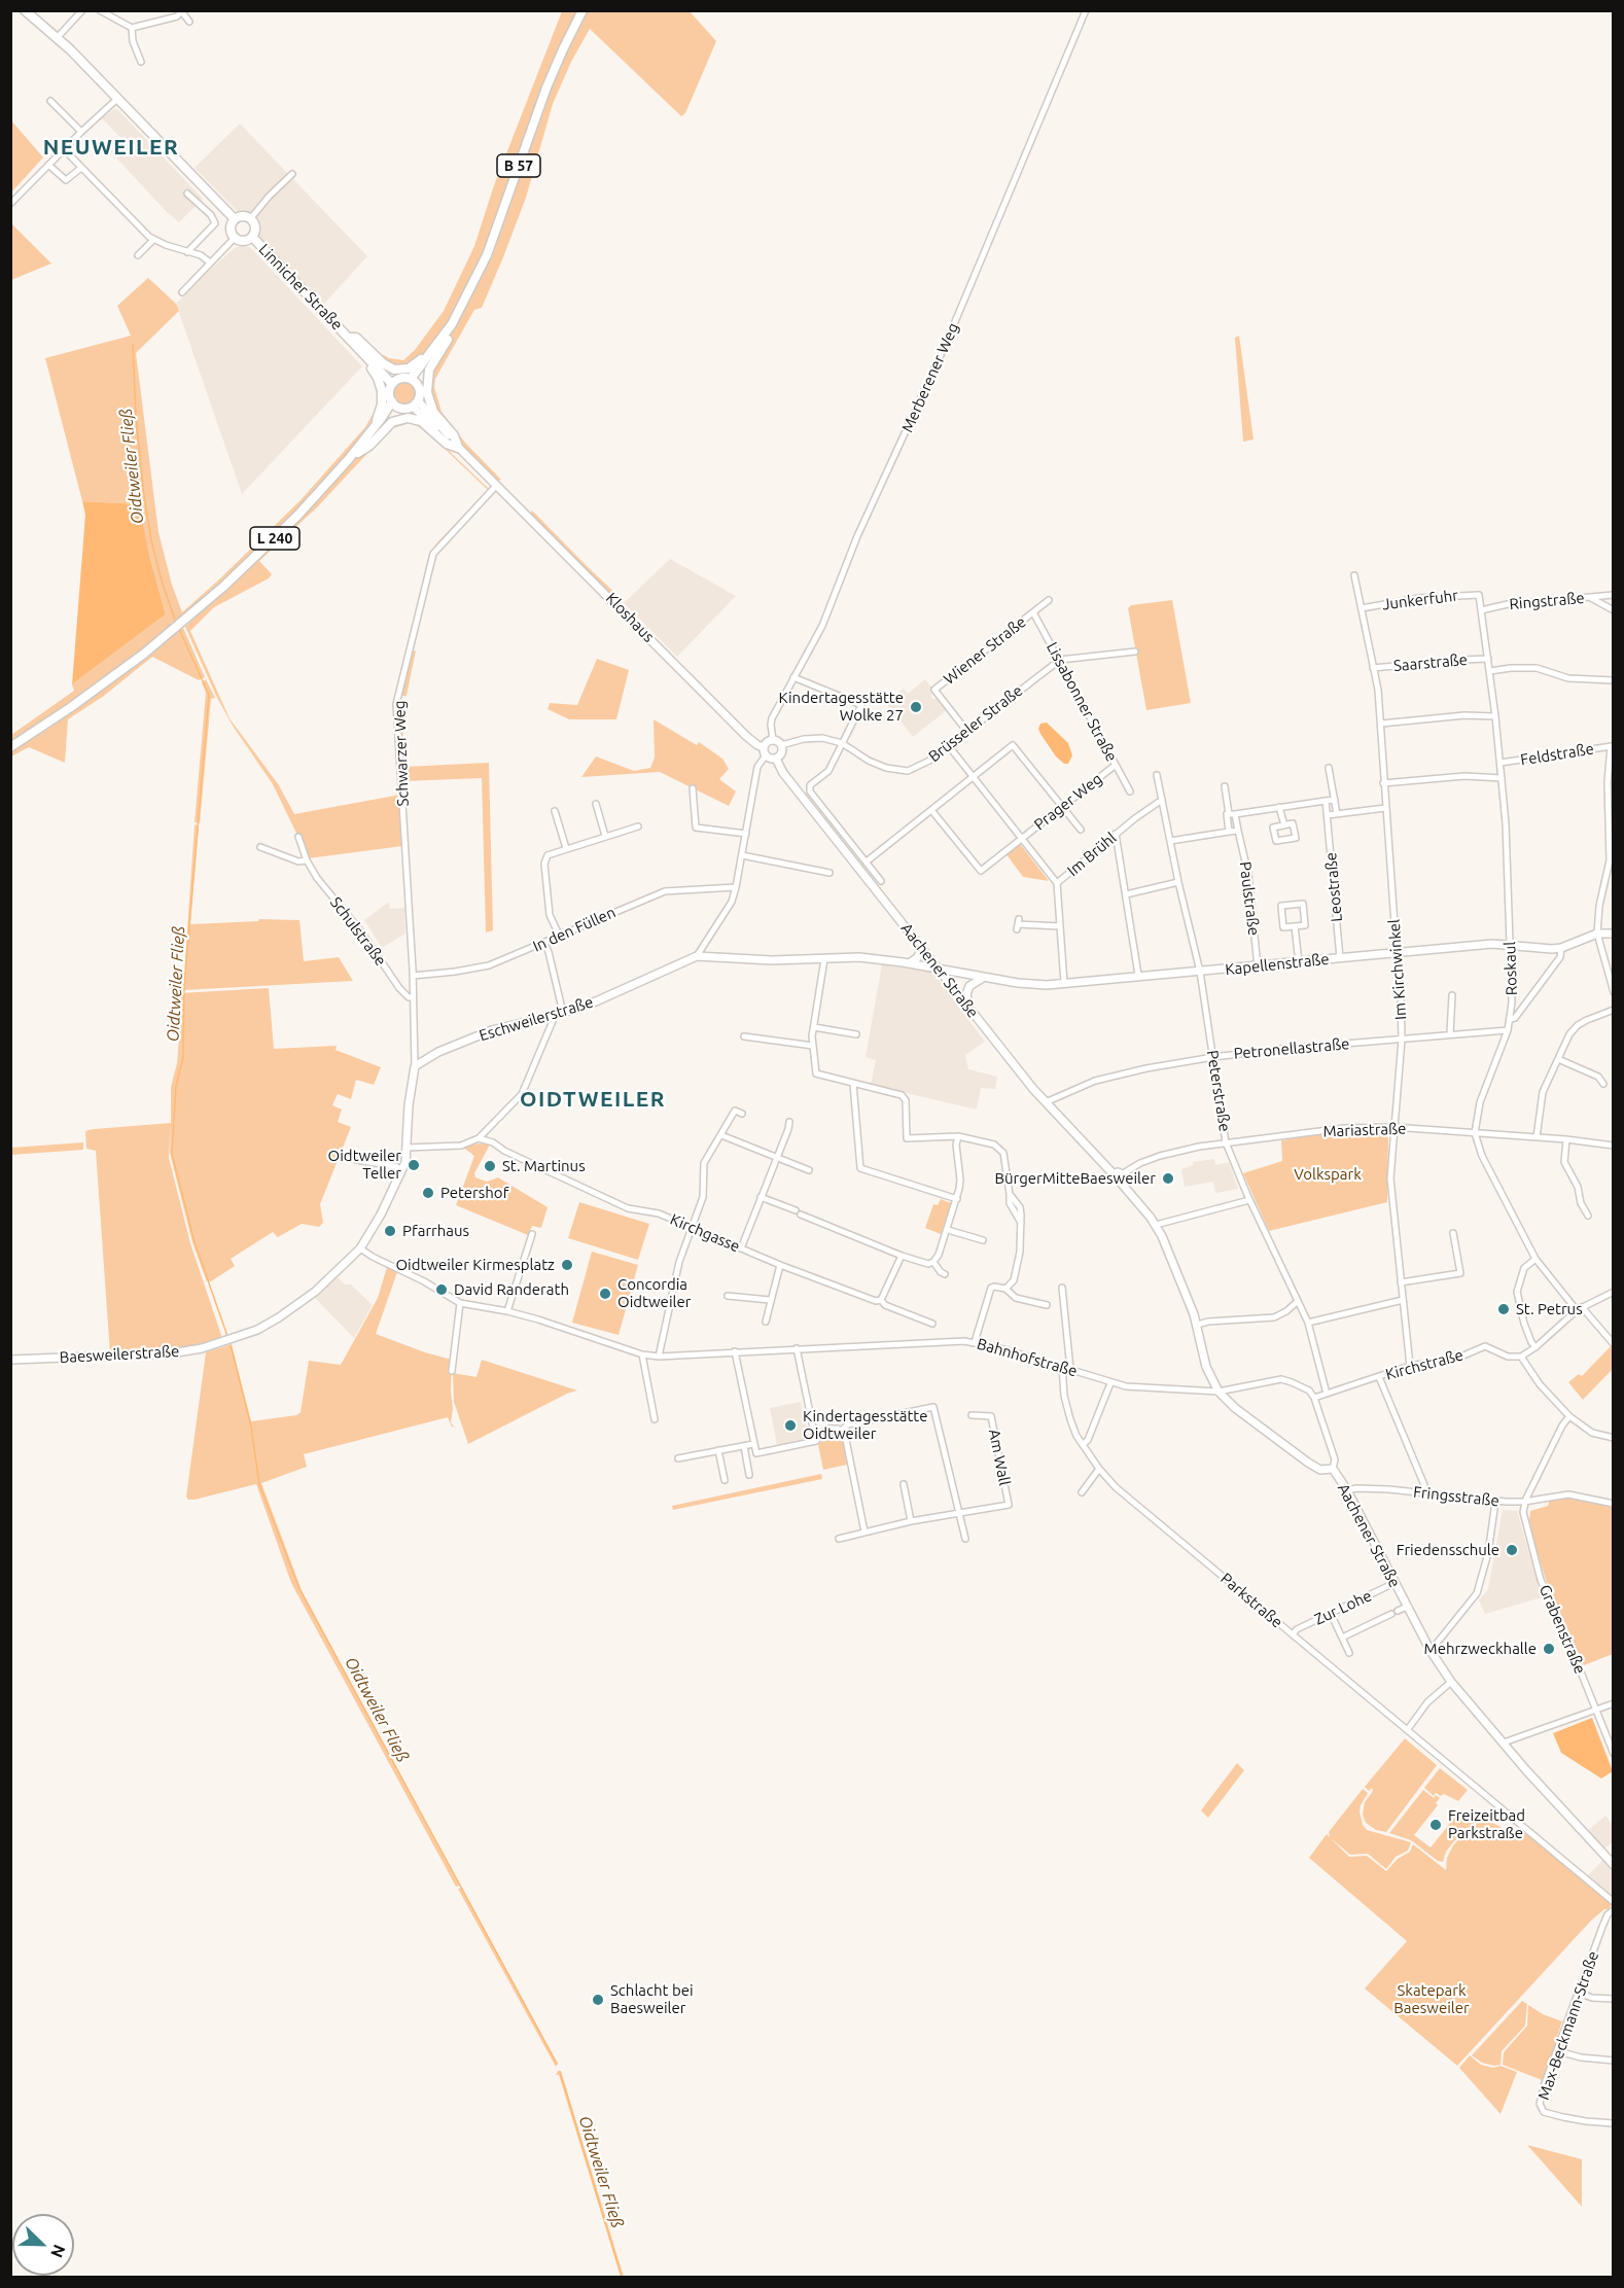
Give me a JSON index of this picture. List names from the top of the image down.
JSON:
{
  "streets": {
    "main road": [
      "B 57",
      "Linnicher Straße",
      "L 240",
      "Kloshaus",
      "Kapellenstraße",
      "Aachener Straße",
      "Eschweilerstraße",
      "Baesweilerstraße"
    ],
    "street": [
      "Merberener Weg",
      "Junkerfuhr",
      "Ringstraße",
      "Wiener Straße",
      "Saarstraße",
      "Lissabonner Straße",
      "Brüsseler Straße",
      "Schwarzer Weg",
      "Feldstraße",
      "Prager Weg",
      "Im Brühl",
      "Leostraße",
      "Paulstraße",
      "In den Füllen",
      "Schulstraße",
      "Roskaul",
      "Im Kirchwinkel",
      "Petronellastraße",
      "Peterstraße",
      "Mariastraße",
      "Kirchgasse",
      "Bahnhofstraße",
      "Kirchstraße",
      "Am Wall",
      "Fringsstraße",
      "Parkstraße",
      "Zur Lohe",
      "Grabenstraße",
      "Max-Beckmann-Straße"
    ]
  },
  "crossings": [
    ["B 57", "Linnicher Straße"],
    ["B 57", "L 240"],
    ["B 57", "Kloshaus"],
    ["Merberener Weg", "Kloshaus"],
    ["Merberener Weg", "Brüsseler Straße"],
    ["Merberener Weg", "Aachener Straße"],
    ["L 240", "Kloshaus"],
    ["Junkerfuhr", "Roskaul"],
    ["Junkerfuhr", "Im Kirchwinkel"],
    ["Ringstraße", "Roskaul"],
    ["Kloshaus", "Brüsseler Straße"],
    ["Kloshaus", "Schwarzer Weg"],
    ["Kloshaus", "Aachener Straße"],
    ["Wiener Straße", "Lissabonner Straße"],
    ["Wiener Straße", "Brüsseler Straße"],
    ["Saarstraße", "Roskaul"],
    ["Saarstraße", "Im Kirchwinkel"],
    ["Lissabonner Straße", "Brüsseler Straße"],
    ["Lissabonner Straße", "Prager Weg"],
    ["Brüsseler Straße", "Aachener Straße"],
    ["Schwarzer Weg", "In den Füllen"],
    ["Feldstraße", "Roskaul"],
    ["Im Brühl", "Kapellenstraße"],
    ["Im Brühl", "Peterstraße"],
    ["Leostraße", "Kapellenstraße"],
    ["Paulstraße", "Kapellenstraße"],
    ["Kapellenstraße", "Roskaul"],
    ["Kapellenstraße", "Im Kirchwinkel"],
    ["Kapellenstraße", "Aachener Straße"],
    ["Kapellenstraße", "Eschweilerstraße"],
    ["Kapellenstraße", "Peterstraße"],
    ["Roskaul", "Petronellastraße"],
    ["Roskaul", "Mariastraße"],
    ["Im Kirchwinkel", "Petronellastraße"],
    ["Im Kirchwinkel", "Mariastraße"],
    ["Im Kirchwinkel", "Kirchstraße"],
    ["Aachener Straße", "Eschweilerstraße"],
    ["Aachener Straße", "Petronellastraße"],
    ["Aachener Straße", "Mariastraße"],
    ["Aachener Straße", "Bahnhofstraße"],
    ["Aachener Straße", "Fringsstraße"],
    ["Aachener Straße", "Zur Lohe"],
    ["Petronellastraße", "Peterstraße"],
    ["Peterstraße", "Mariastraße"],
    ["Peterstraße", "Kirchstraße"],
    ["Baesweilerstraße", "Bahnhofstraße"],
    ["Bahnhofstraße", "Parkstraße"],
    ["Fringsstraße", "Grabenstraße"],
    ["Parkstraße", "Zur Lohe"]
  ],
  "districts": ["NEUWEILER", "OIDTWEILER"],
  "water": ["Oidtweiler Fließ"],
  "parks": ["Volkspark", "Skatepark Baesweiler"],
  "places": [
    "Kindertagesstätte Wolke 27",
    "Oidtweiler Teller",
    "St. Martinus",
    "BürgerMitteBaesweiler",
    "Petershof",
    "Pfarrhaus",
    "Oidtweiler Kirmesplatz",
    "David Randerath",
    "Concordia Oidtweiler",
    "St. Petrus",
    "Kindertagesstätte Oidtweiler",
    "Friedensschule",
    "Mehrzweckhalle",
    "Freizeitbad Parkstraße",
    "Schlacht bei Baesweiler"
  ],
  "north": "bottom right"
}
